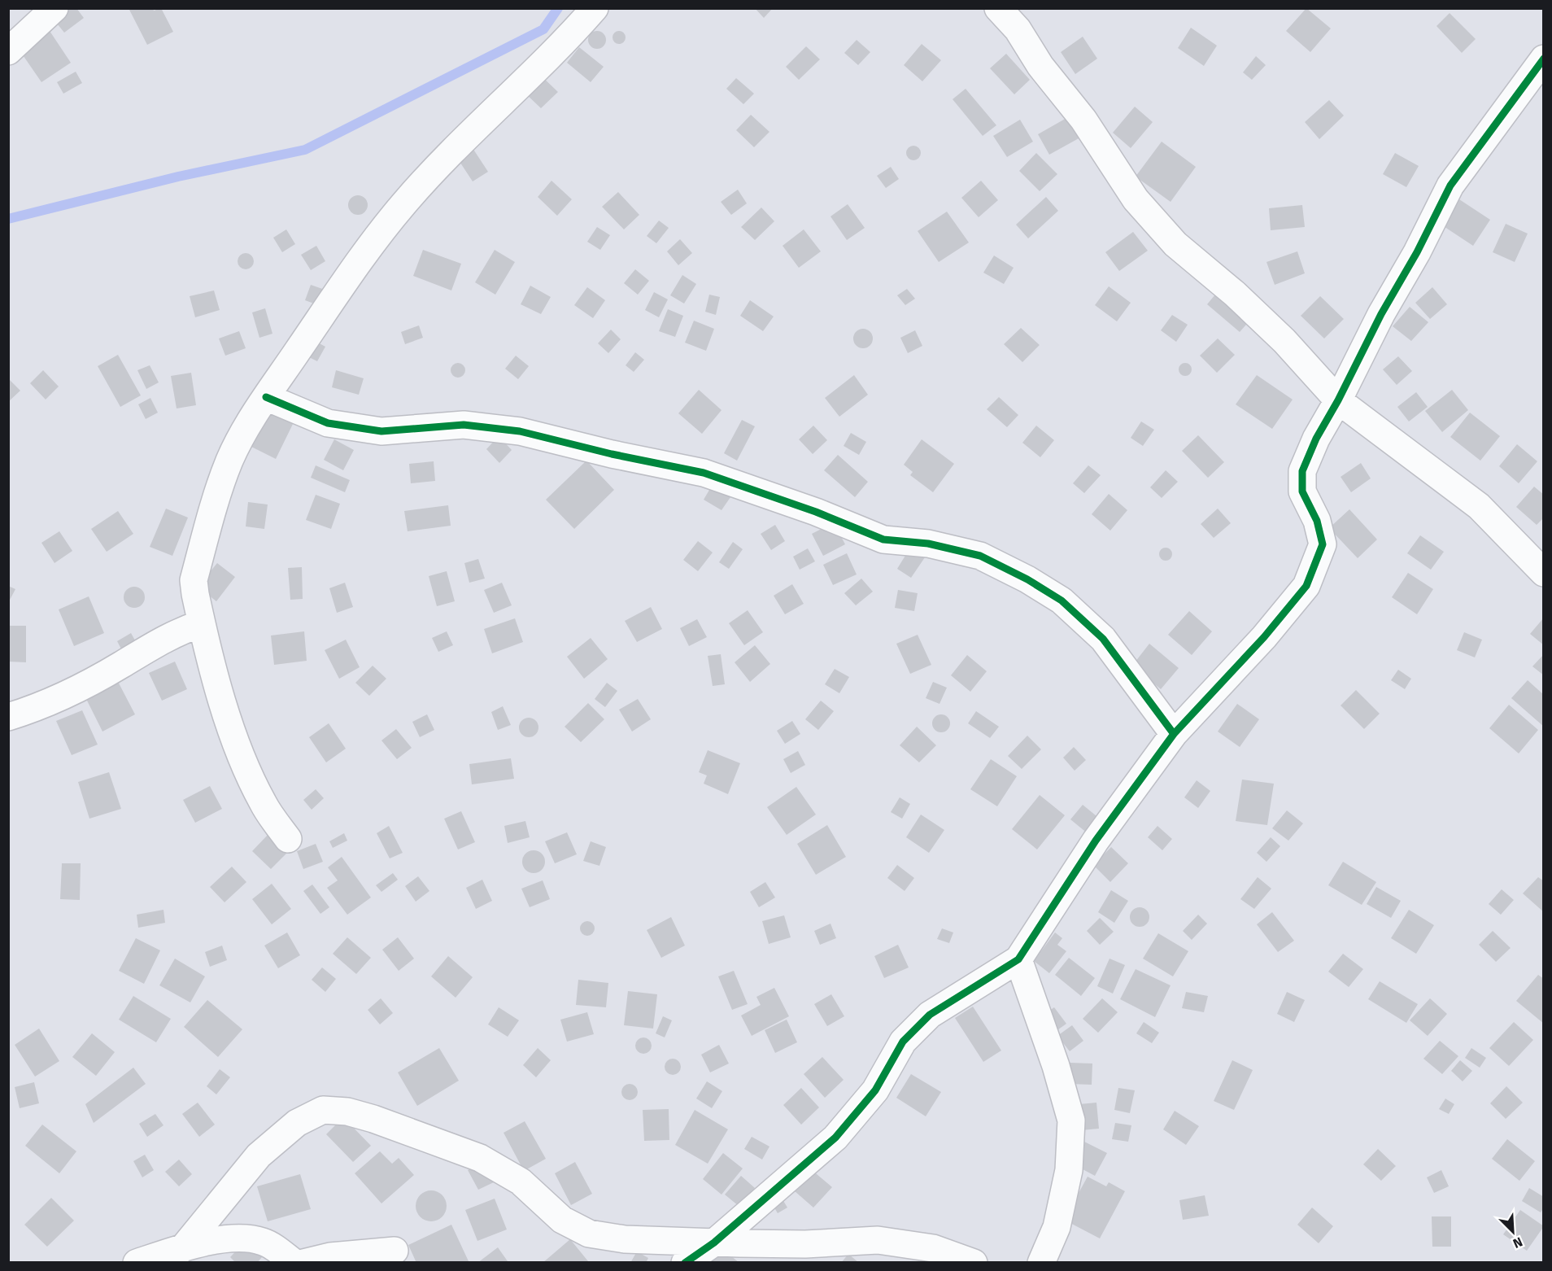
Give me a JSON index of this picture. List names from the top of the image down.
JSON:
{
  "north": "bottom right"
}
